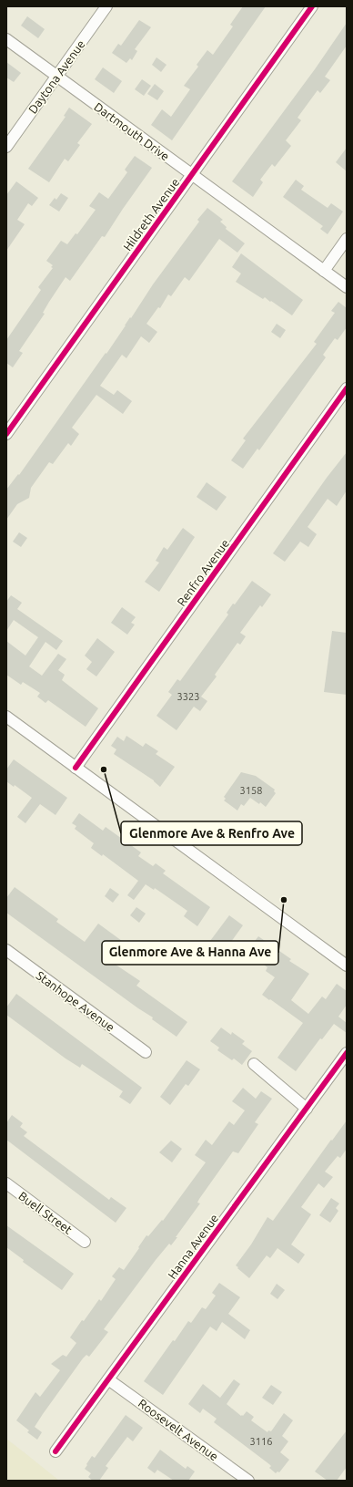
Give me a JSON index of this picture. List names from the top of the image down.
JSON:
{
  "streets": {
    "street": [
      "Daytona Avenue",
      "Dartmouth Drive",
      "Hildreth Avenue",
      "Renfro Avenue",
      "Stanhope Avenue",
      "Buell Street",
      "Hanna Avenue",
      "Roosevelt Avenue"
    ]
  },
  "crossings": [
    ["Daytona Avenue", "Dartmouth Drive"],
    ["Dartmouth Drive", "Hildreth Avenue"],
    ["Hanna Avenue", "Roosevelt Avenue"]
  ],
  "places": ["Glenmore Ave & Renfro Ave", "Glenmore Ave & Hanna Ave"],
  "house_numbers": ["3323", "3158", "3116"]
}
